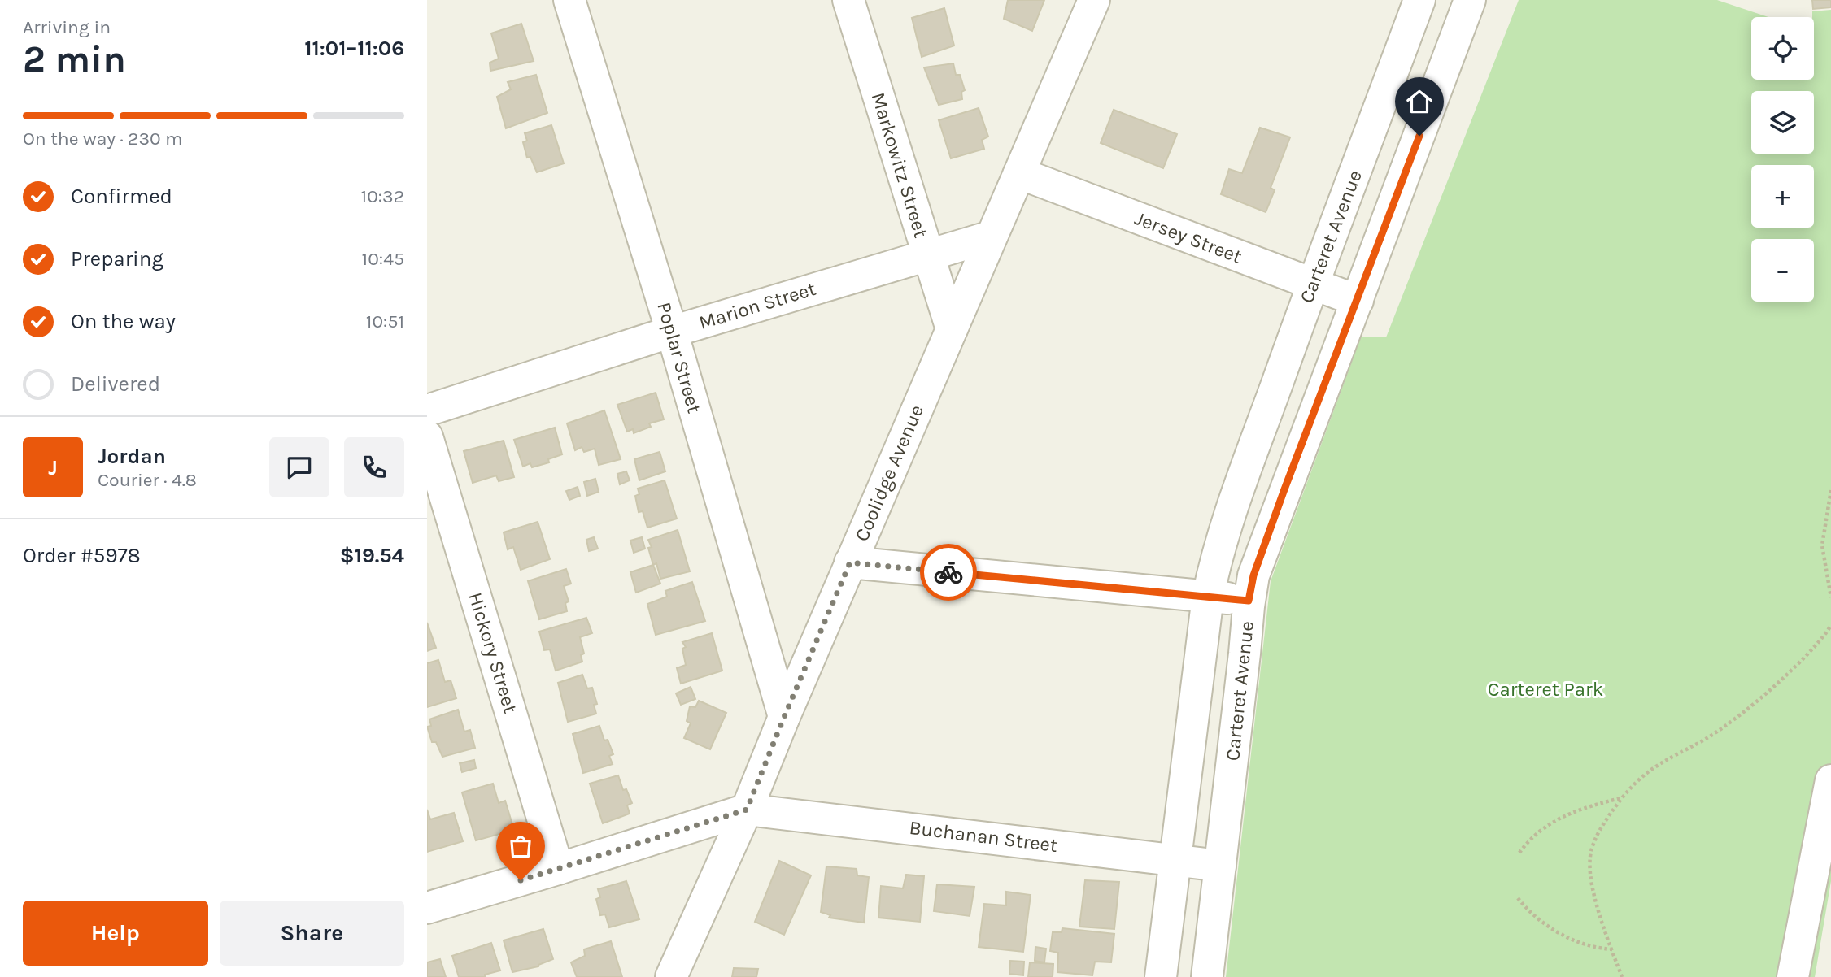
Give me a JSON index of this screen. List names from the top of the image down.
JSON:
{
  "streets": {
    "street": [
      "Markowitz Street",
      "Carteret Avenue",
      "Jersey Street",
      "Marion Street",
      "Poplar Street",
      "Coolidge Avenue",
      "Hickory Street",
      "Buchanan Street"
    ]
  },
  "crossings": [
    ["Markowitz Street", "Marion Street"],
    ["Markowitz Street", "Coolidge Avenue"],
    ["Carteret Avenue", "Jersey Street"],
    ["Carteret Avenue", "Buchanan Street"],
    ["Jersey Street", "Coolidge Avenue"],
    ["Marion Street", "Poplar Street"],
    ["Marion Street", "Coolidge Avenue"],
    ["Poplar Street", "Coolidge Avenue"],
    ["Coolidge Avenue", "Buchanan Street"]
  ],
  "parks": ["Carteret Park"],
  "page": {
    "heading": ["2 min", "Arriving in", "11:01–11:06"],
    "panel": [
      "Jordan",
      "Courier · 4.8",
      "Order #5978",
      "$19.54"
    ],
    "map_buttons": ["+", "−"],
    "bar": "On the way · 230 m",
    "list": [
      ["Confirmed", "10:32"],
      ["Preparing", "10:45"],
      ["On the way", "10:51"],
      "Delivered"
    ],
    "round": "J",
    "buttons": ["Help", "Share"]
  }
}
